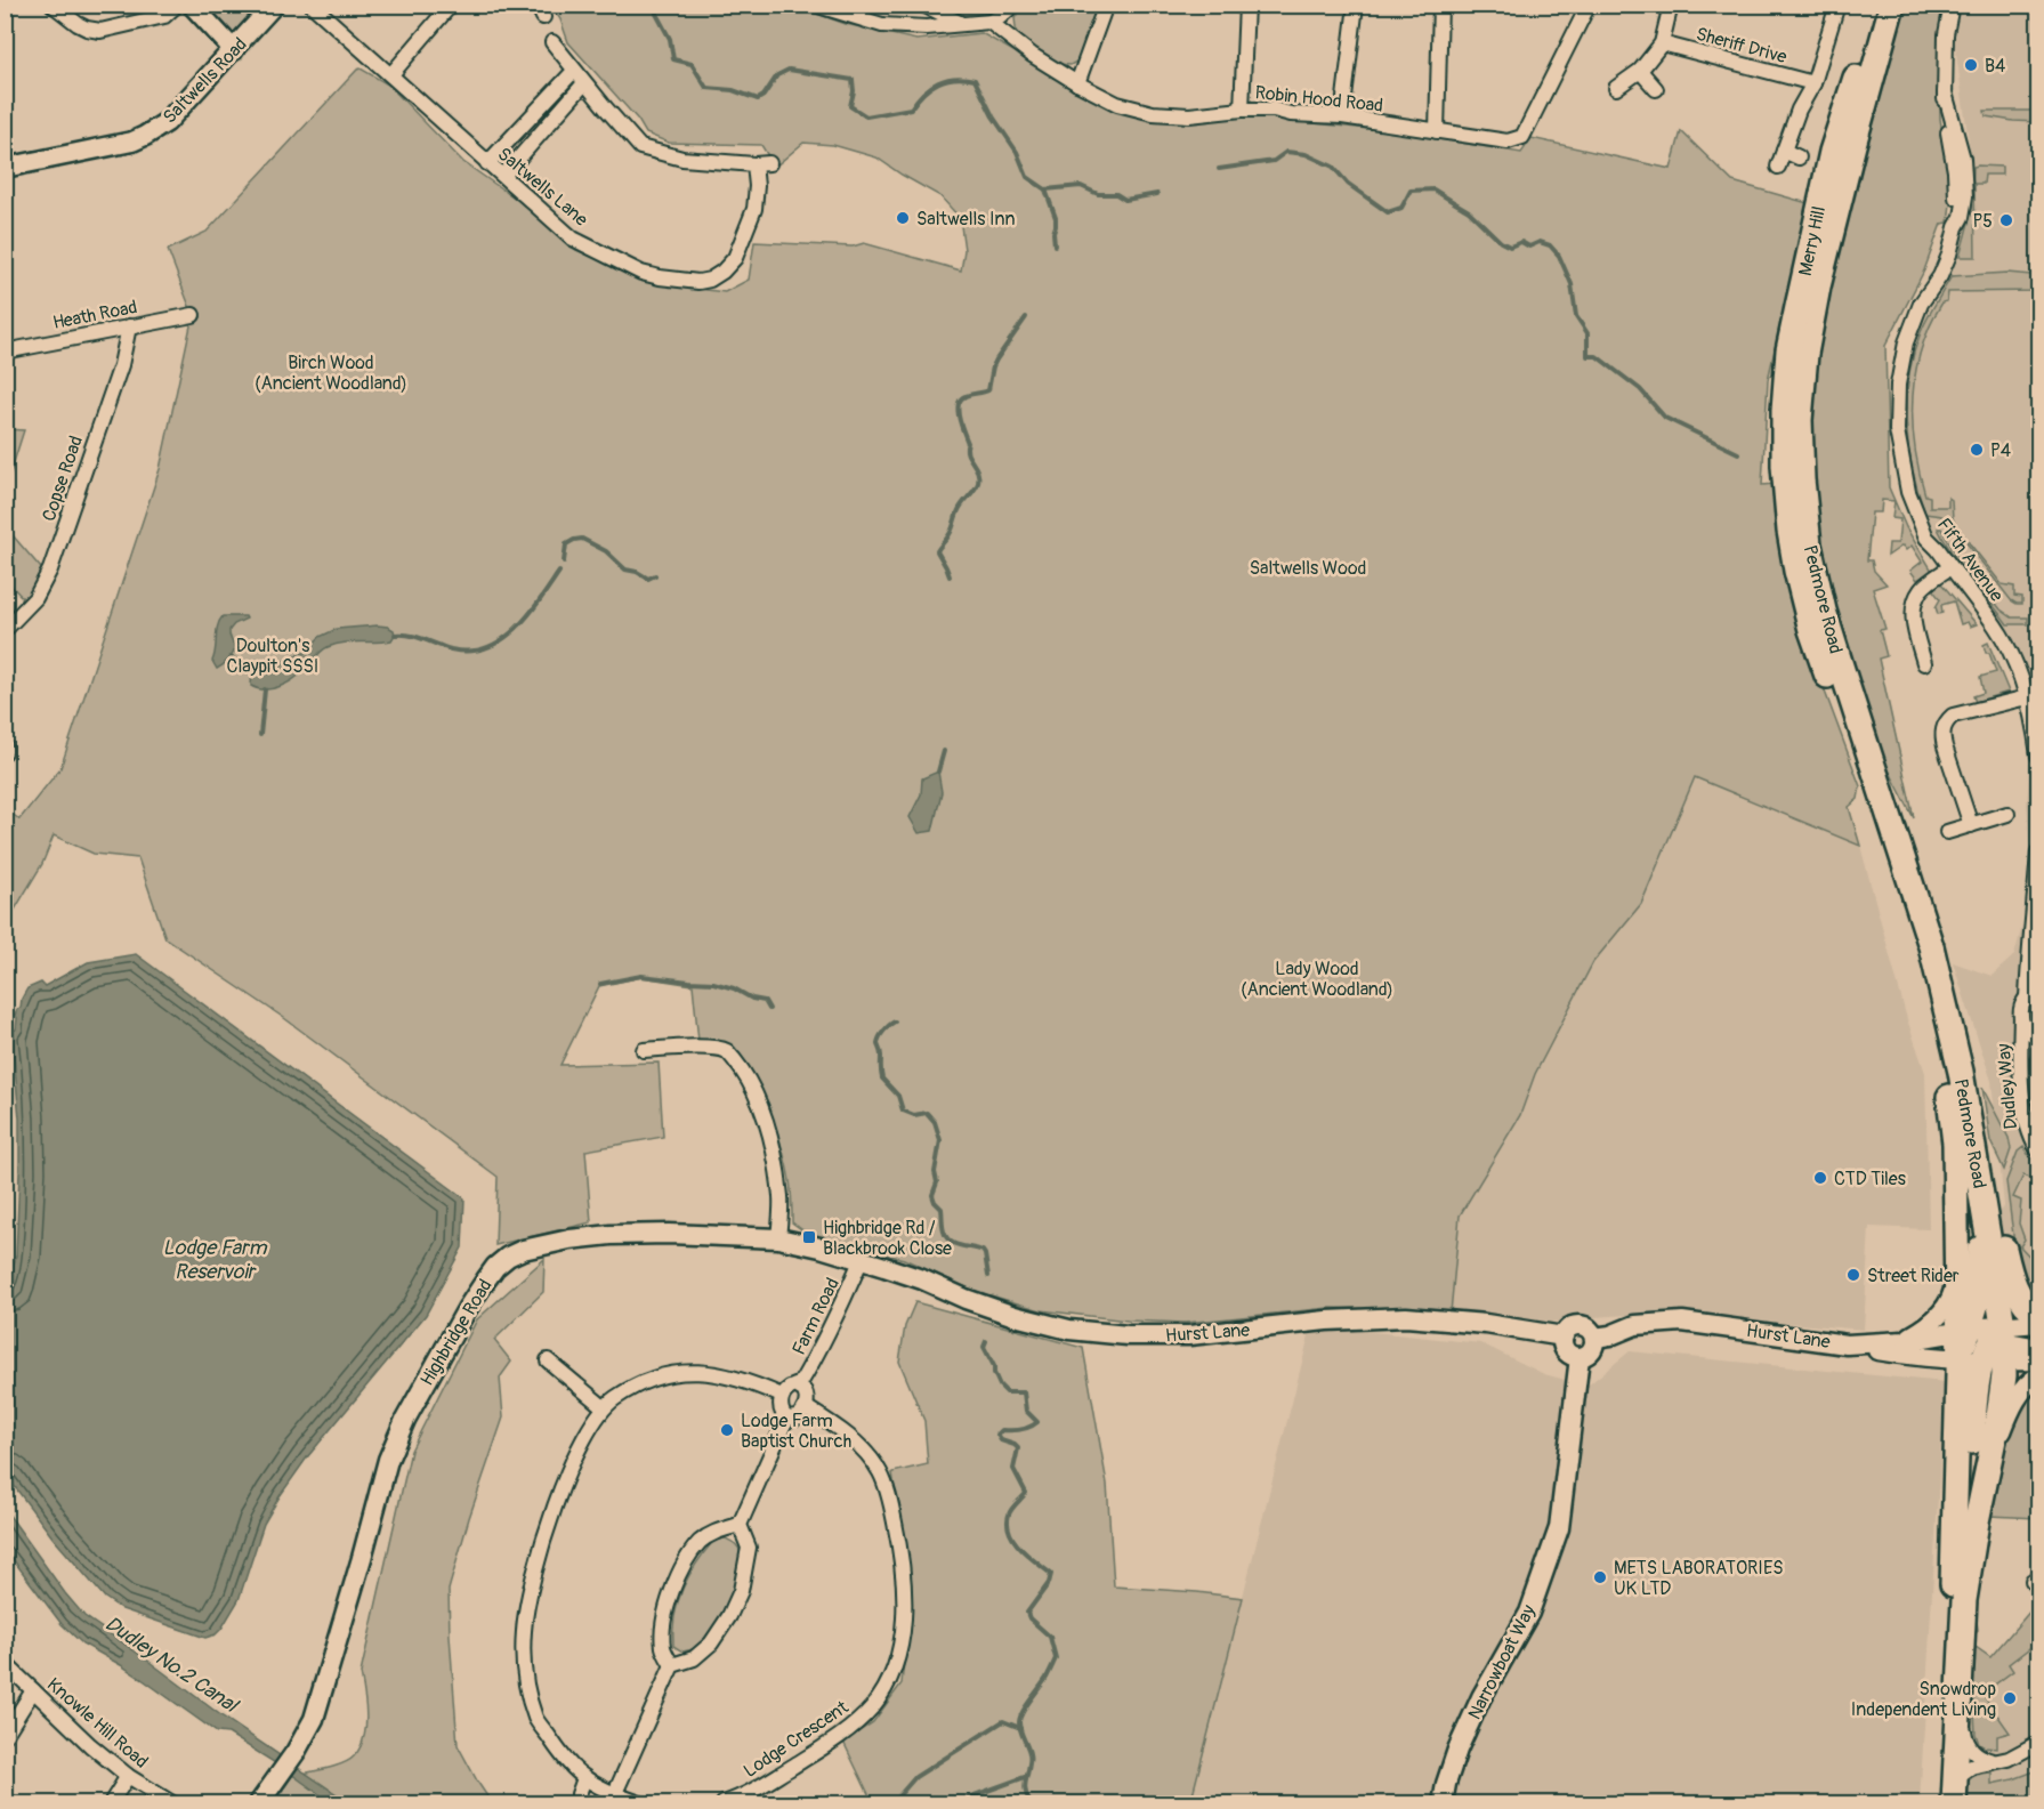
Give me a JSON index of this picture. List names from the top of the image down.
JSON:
{
  "streets": {
    "highway": ["Merry Hill", "Pedmore Road"],
    "street": [
      "Sheriff Drive",
      "Saltwells Road",
      "Robin Hood Road",
      "Saltwells Lane",
      "Heath Road",
      "Copse Road",
      "Fifth Avenue",
      "Dudley Way",
      "Farm Road",
      "Highbridge Road",
      "Hurst Lane",
      "Narrowboat Way",
      "Knowle Hill Road",
      "Lodge Crescent"
    ]
  },
  "crossings": [
    ["Merry Hill", "Pedmore Road"],
    ["Heath Road", "Copse Road"],
    ["Pedmore Road", "Hurst Lane"],
    ["Farm Road", "Highbridge Road"],
    ["Farm Road", "Hurst Lane"],
    ["Farm Road", "Lodge Crescent"],
    ["Highbridge Road", "Hurst Lane"],
    ["Hurst Lane", "Narrowboat Way"]
  ],
  "water": ["Lodge Farm Reservoir", "Dudley No.2 Canal"],
  "parks": [
    "Birch Wood (Ancient Woodland)",
    "Saltwells Wood",
    "Doulton's Claypit SSSI",
    "Lady Wood (Ancient Woodland)"
  ],
  "places": {
    "other": [
      "B4",
      "Saltwells Inn",
      "P5",
      "P4",
      "CTD Tiles",
      "Street Rider",
      "Lodge Farm Baptist Church",
      "METS LABORATORIES UK LTD",
      "Snowdrop Independent Living"
    ],
    "transit": ["Highbridge Rd / Blackbrook Close"]
  }
}
